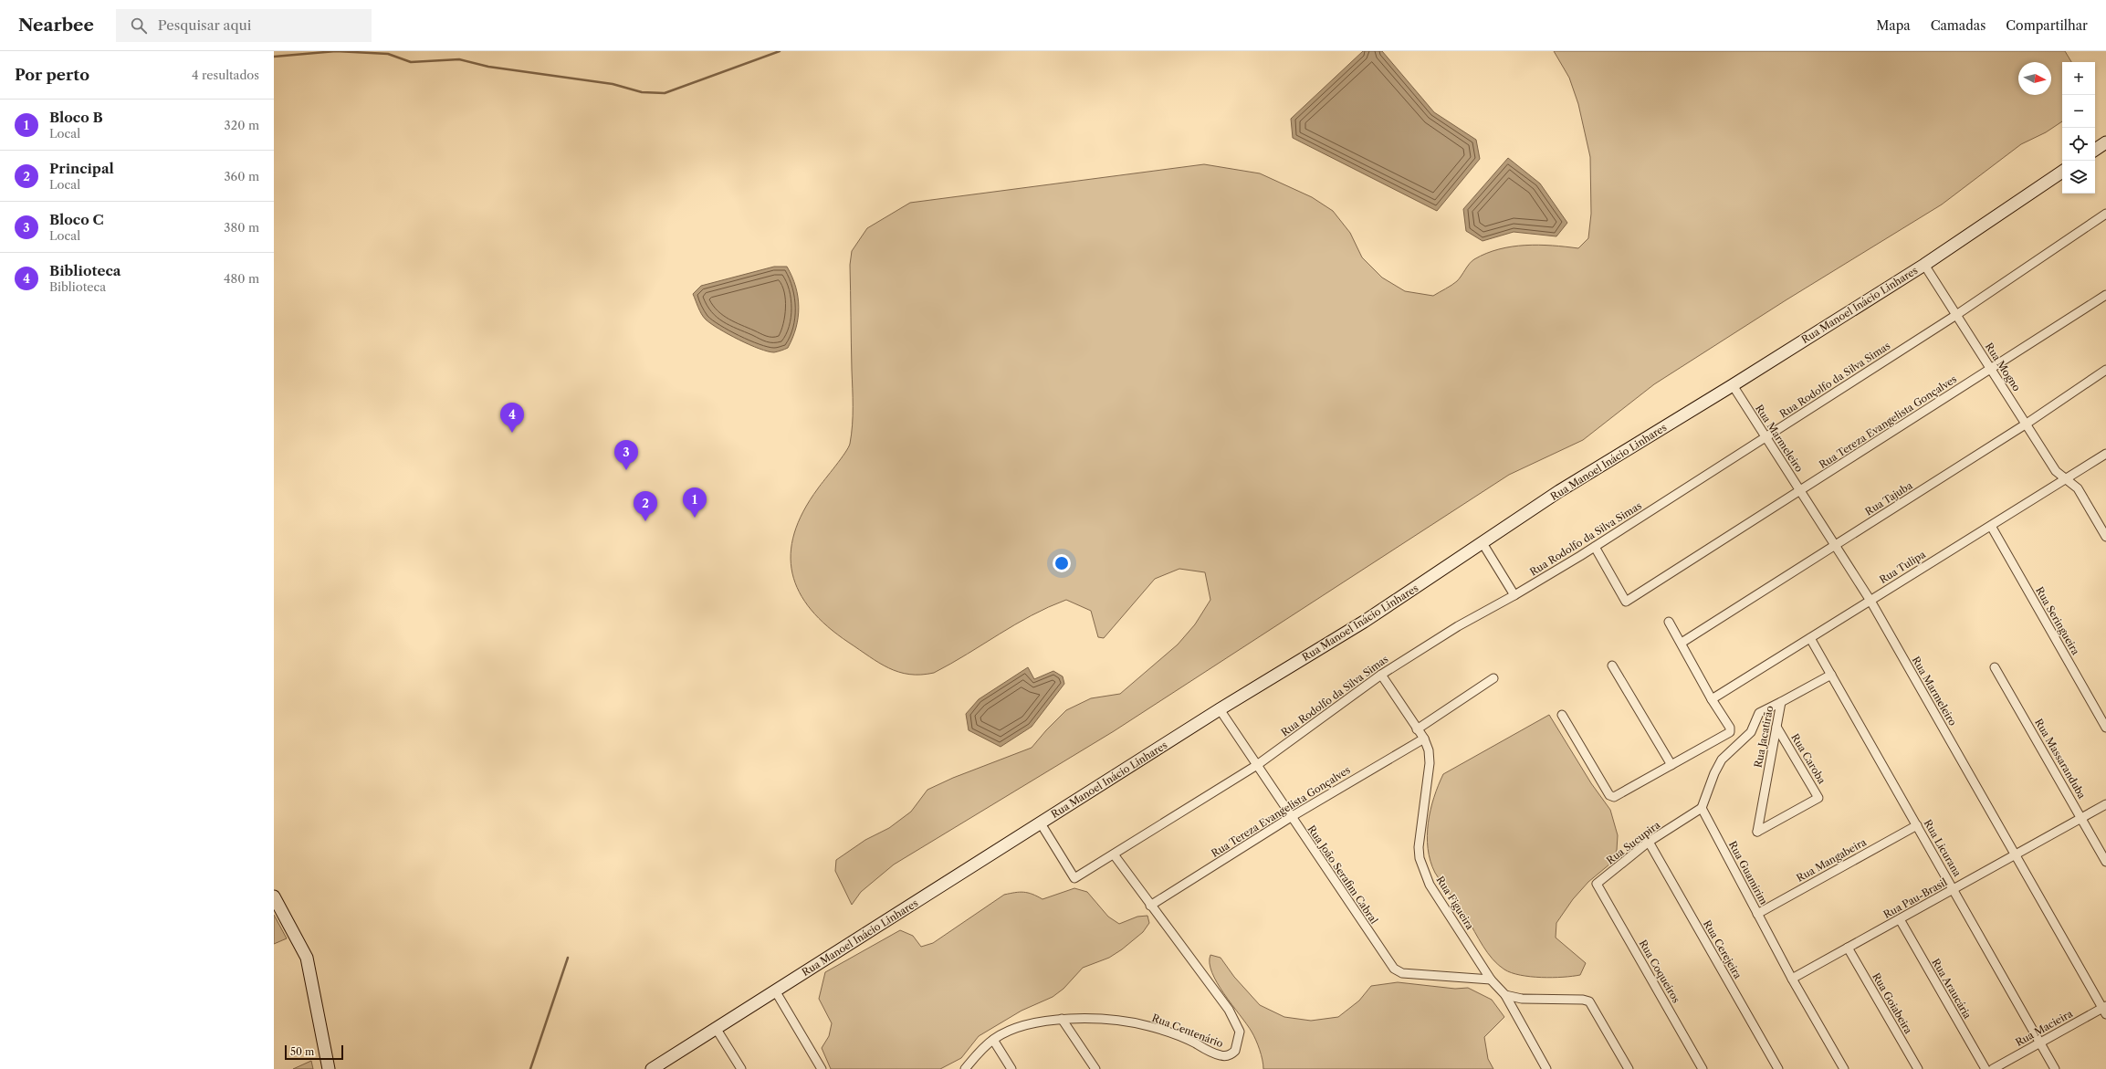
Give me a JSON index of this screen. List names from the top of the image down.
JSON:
{
  "streets": {
    "main road": ["Rua Manoel Inácio Linhares"],
    "street": [
      "Rua Mogno",
      "Rua Rodolfo da Silva Simas",
      "Rua Tereza Evangelista Gonçalves",
      "Rua Marmeleiro",
      "Rua Tajuba",
      "Rua Tulipa",
      "Rua Seringueira",
      "Rua Jacatirão",
      "Rua Caroba",
      "Rua Massaranduba",
      "Rua Sucupira",
      "Rua Licurana",
      "Rua Mangabeira",
      "Rua Guamirim",
      "Rua João Serafim Cabral",
      "Rua Pau-Brasil",
      "Rua Figueira",
      "Rua Cerejeira",
      "Rua Coqueiros",
      "Rua Araucária",
      "Rua Goiabeira",
      "Rua Macieira",
      "Rua Centenário"
    ]
  },
  "crossings": [
    ["Rua Manoel Inácio Linhares", "Rua Mogno"],
    ["Rua Manoel Inácio Linhares", "Rua Rodolfo da Silva Simas"],
    ["Rua Manoel Inácio Linhares", "Rua Marmeleiro"],
    ["Rua Manoel Inácio Linhares", "Rua João Serafim Cabral"],
    ["Rua Mogno", "Rua Rodolfo da Silva Simas"],
    ["Rua Mogno", "Rua Tereza Evangelista Gonçalves"],
    ["Rua Mogno", "Rua Tajuba"],
    ["Rua Mogno", "Rua Tulipa"],
    ["Rua Rodolfo da Silva Simas", "Rua Tereza Evangelista Gonçalves"],
    ["Rua Rodolfo da Silva Simas", "Rua Marmeleiro"],
    ["Rua Rodolfo da Silva Simas", "Rua João Serafim Cabral"],
    ["Rua Rodolfo da Silva Simas", "Rua Figueira"],
    ["Rua Rodolfo da Silva Simas", "Rua Centenário"],
    ["Rua Tereza Evangelista Gonçalves", "Rua Marmeleiro"],
    ["Rua Tereza Evangelista Gonçalves", "Rua João Serafim Cabral"],
    ["Rua Tereza Evangelista Gonçalves", "Rua Figueira"],
    ["Rua Tereza Evangelista Gonçalves", "Rua Centenário"],
    ["Rua Marmeleiro", "Rua Tajuba"],
    ["Rua Marmeleiro", "Rua Tulipa"],
    ["Rua Marmeleiro", "Rua Pau-Brasil"],
    ["Rua Marmeleiro", "Rua Macieira"],
    ["Rua Tulipa", "Rua Seringueira"],
    ["Rua Tulipa", "Rua Licurana"],
    ["Rua Jacatirão", "Rua Caroba"],
    ["Rua Jacatirão", "Rua Licurana"],
    ["Rua Massaranduba", "Rua Pau-Brasil"],
    ["Rua Sucupira", "Rua Guamirim"],
    ["Rua Sucupira", "Rua Cerejeira"],
    ["Rua Sucupira", "Rua Coqueiros"],
    ["Rua Licurana", "Rua Mangabeira"],
    ["Rua Licurana", "Rua Pau-Brasil"],
    ["Rua Licurana", "Rua Macieira"],
    ["Rua Mangabeira", "Rua Guamirim"],
    ["Rua Guamirim", "Rua Pau-Brasil"],
    ["Rua João Serafim Cabral", "Rua Figueira"],
    ["Rua Pau-Brasil", "Rua Araucária"],
    ["Rua Pau-Brasil", "Rua Goiabeira"]
  ],
  "scale_bar": "50 m",
  "north": "right",
  "page": {
    "header": "Nearbee",
    "search": "Pesquisar aqui",
    "nav": ["Mapa", "Camadas", "Compartilhar"],
    "heading": ["Por perto", "4 resultados"],
    "map_buttons": ["+", "−"],
    "list": [
      {
        "mark": "1",
        "name": "Bloco B",
        "note": "Local",
        "value": "320 m"
      },
      {
        "mark": "2",
        "name": "Principal",
        "note": "Local",
        "value": "360 m"
      },
      {
        "mark": "3",
        "name": "Bloco C",
        "note": "Local",
        "value": "380 m"
      },
      {
        "mark": "4",
        "name": "Biblioteca",
        "note": "Biblioteca",
        "value": "480 m"
      }
    ],
    "pins": [
      "4",
      "3",
      "1",
      "2"
    ],
    "scale": "50 m"
  }
}
